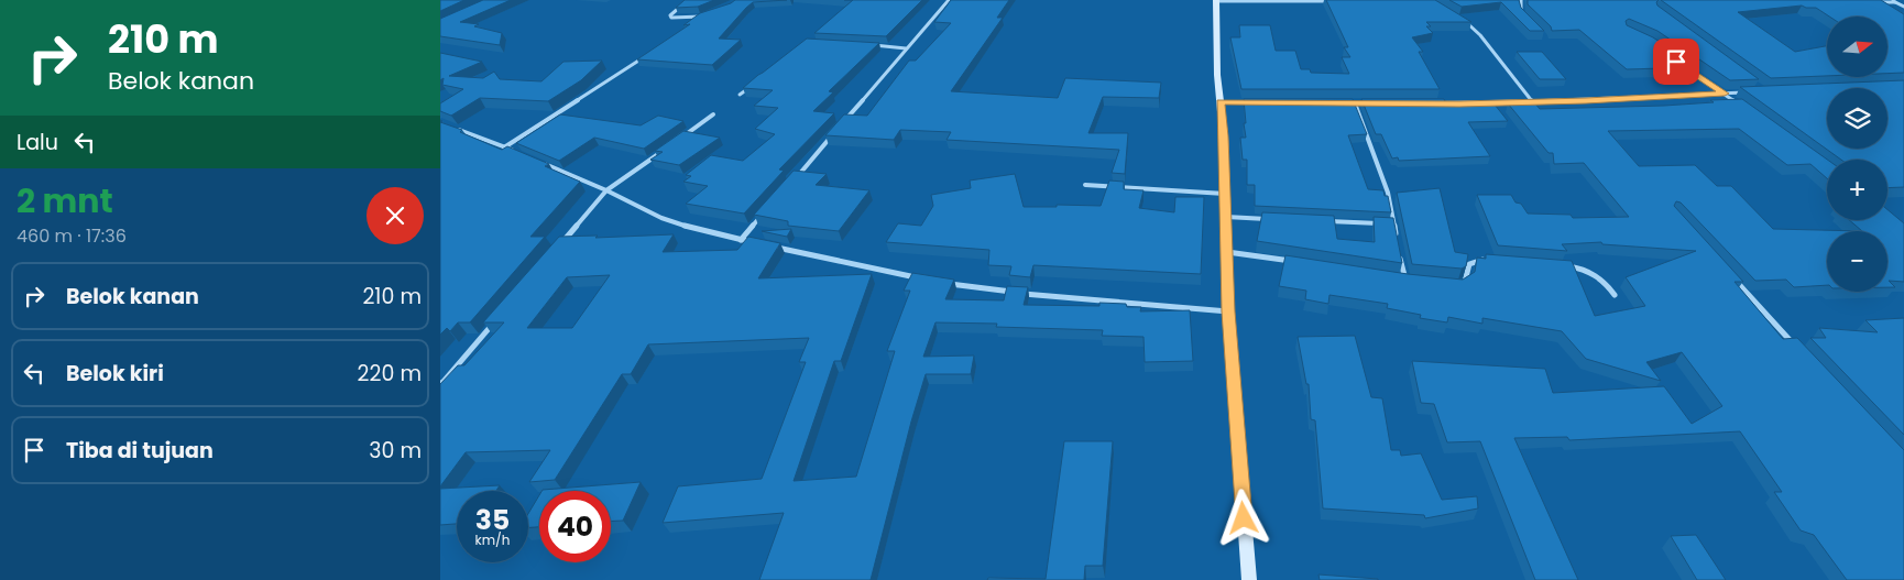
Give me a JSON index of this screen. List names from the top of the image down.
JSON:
{
  "north": "right",
  "page": {
    "turn": ["210 m", "Belok kanan"],
    "map_buttons": ["+", "−"],
    "then": "Lalu",
    "heading": ["2 mnt", "460 m · 17:36"],
    "list": [
      {
        "name": "Belok kanan",
        "value": "210 m"
      },
      {
        "name": "Belok kiri",
        "value": "220 m"
      },
      {
        "name": "Tiba di tujuan",
        "value": "30 m"
      }
    ],
    "speed": "35 km/h",
    "limit": "40"
  }
}
